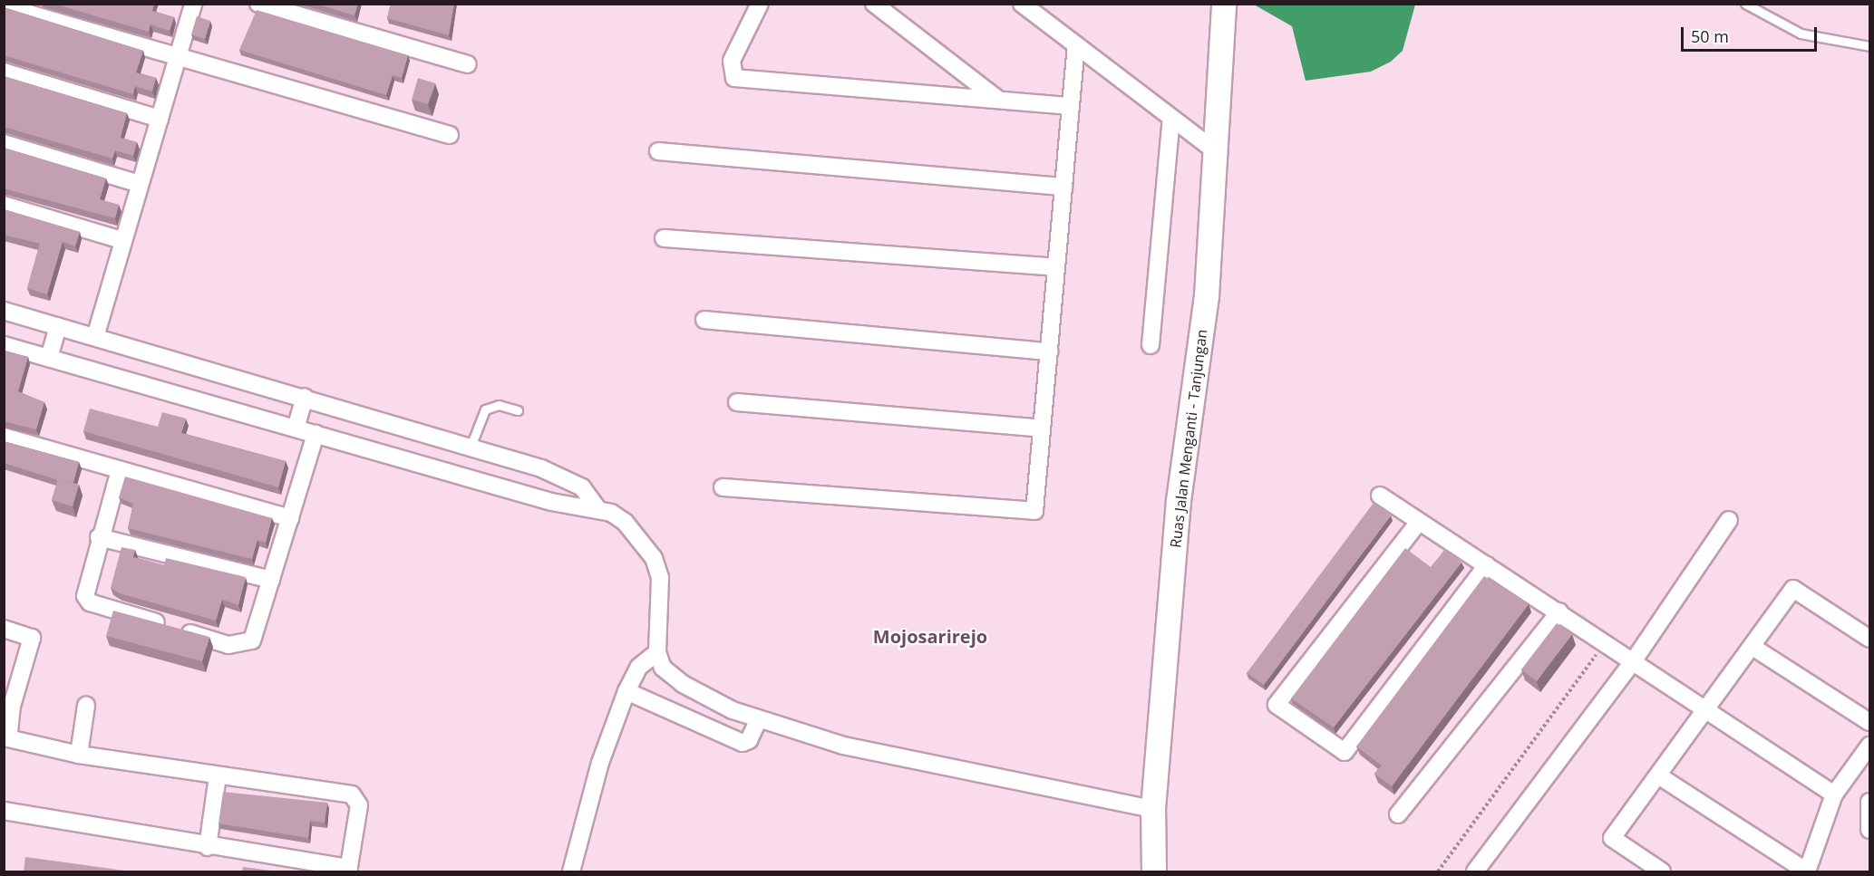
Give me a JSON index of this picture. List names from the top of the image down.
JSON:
{
  "streets": {
    "main road": ["Ruas Jalan Menganti - Tanjungan"]
  },
  "districts": ["Mojosarirejo"],
  "scale_bar": "50 m"
}
